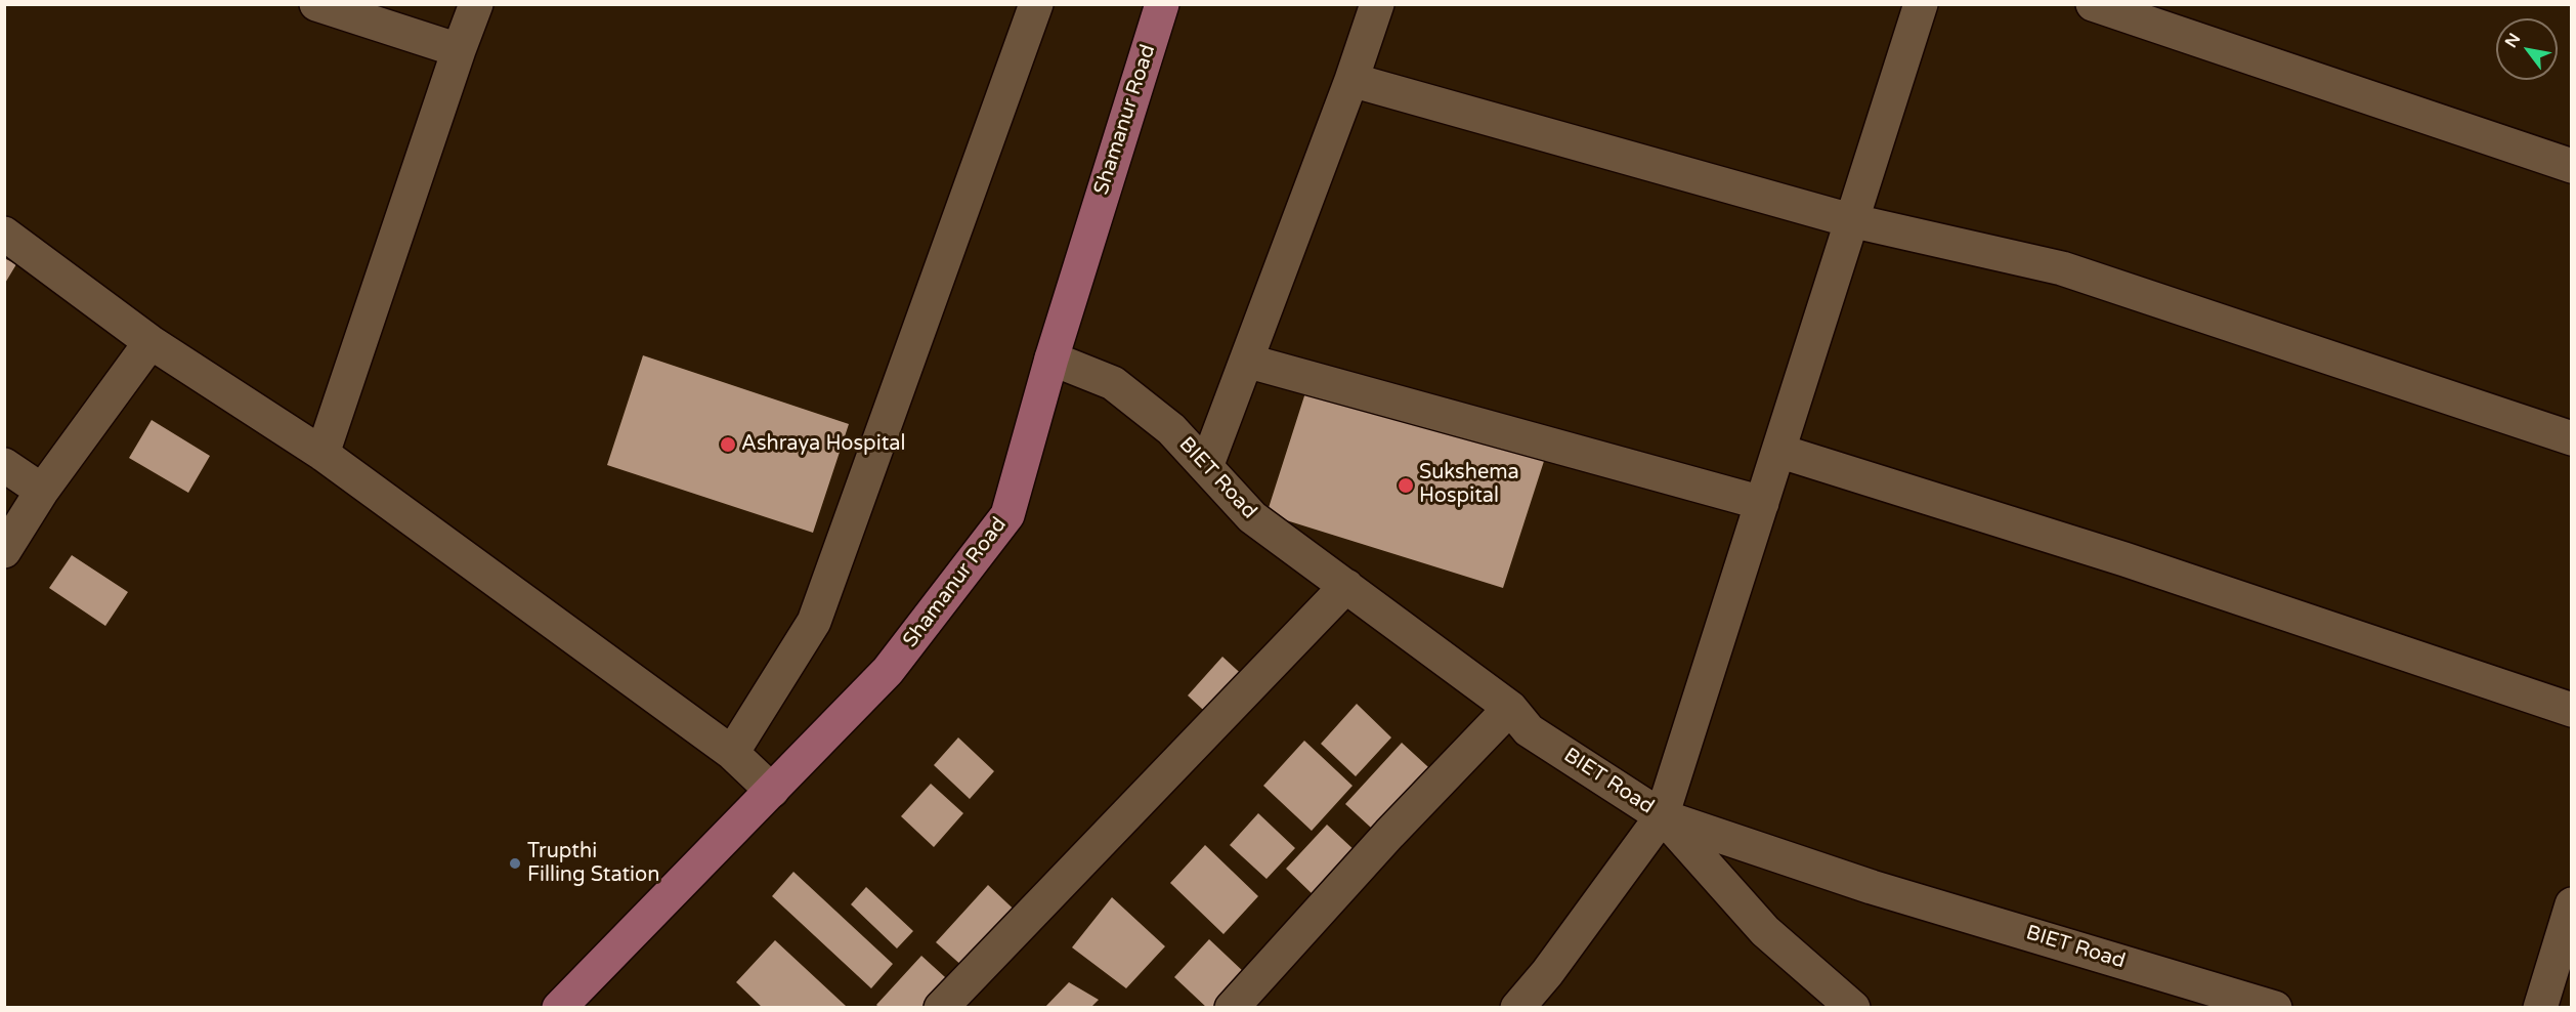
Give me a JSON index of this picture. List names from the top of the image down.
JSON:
{
  "streets": {
    "main road": ["Shamanur Road"],
    "street": ["BIET Road"]
  },
  "crossings": [
    ["Shamanur Road", "BIET Road"]
  ],
  "places": ["Ashraya Hospital", "Sukshema Hospital", "Trupthi Filling Station"],
  "north": "top left"
}
